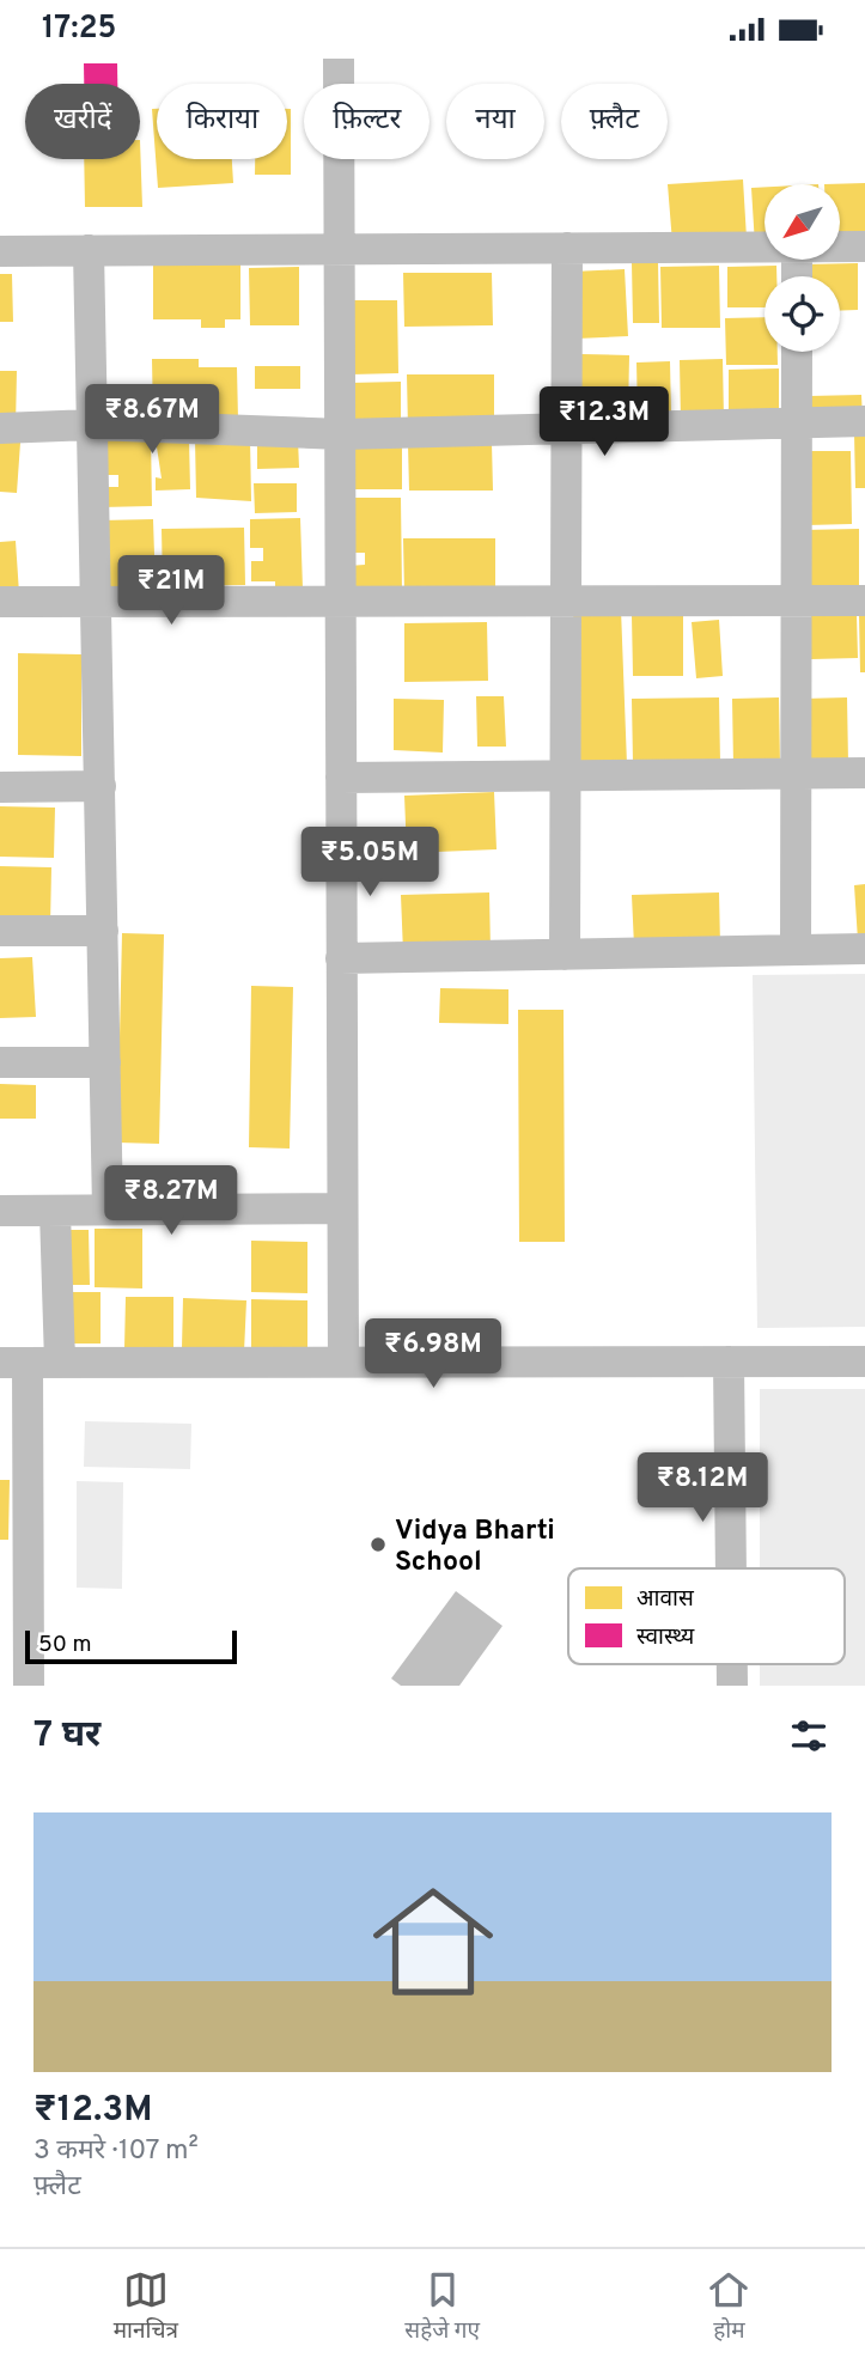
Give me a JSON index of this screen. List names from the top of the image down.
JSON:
{
  "places": ["Vidya Bharti School"],
  "legend": ["आवास", "स्वास्थ्य"],
  "scale_bar": "50 m",
  "north": "bottom left",
  "page": {
    "status": "17:25",
    "chip": [
      "खरीदें",
      "किराया",
      "फ़िल्टर",
      "नया",
      "फ़्लैट"
    ],
    "price": [
      "₹8.67M",
      "₹12.3M",
      "₹21M",
      "₹5.05M",
      "₹8.27M",
      "₹6.98M",
      "₹8.12M"
    ],
    "scale": "50 m",
    "heading": "7 घर",
    "list": [
      {
        "name": "₹12.3M",
        "note": "3 कमरे · 107 m² · फ़्लैट"
      }
    ],
    "tabs": ["मानचित्र", "सहेजे गए", "होम"]
  }
}
